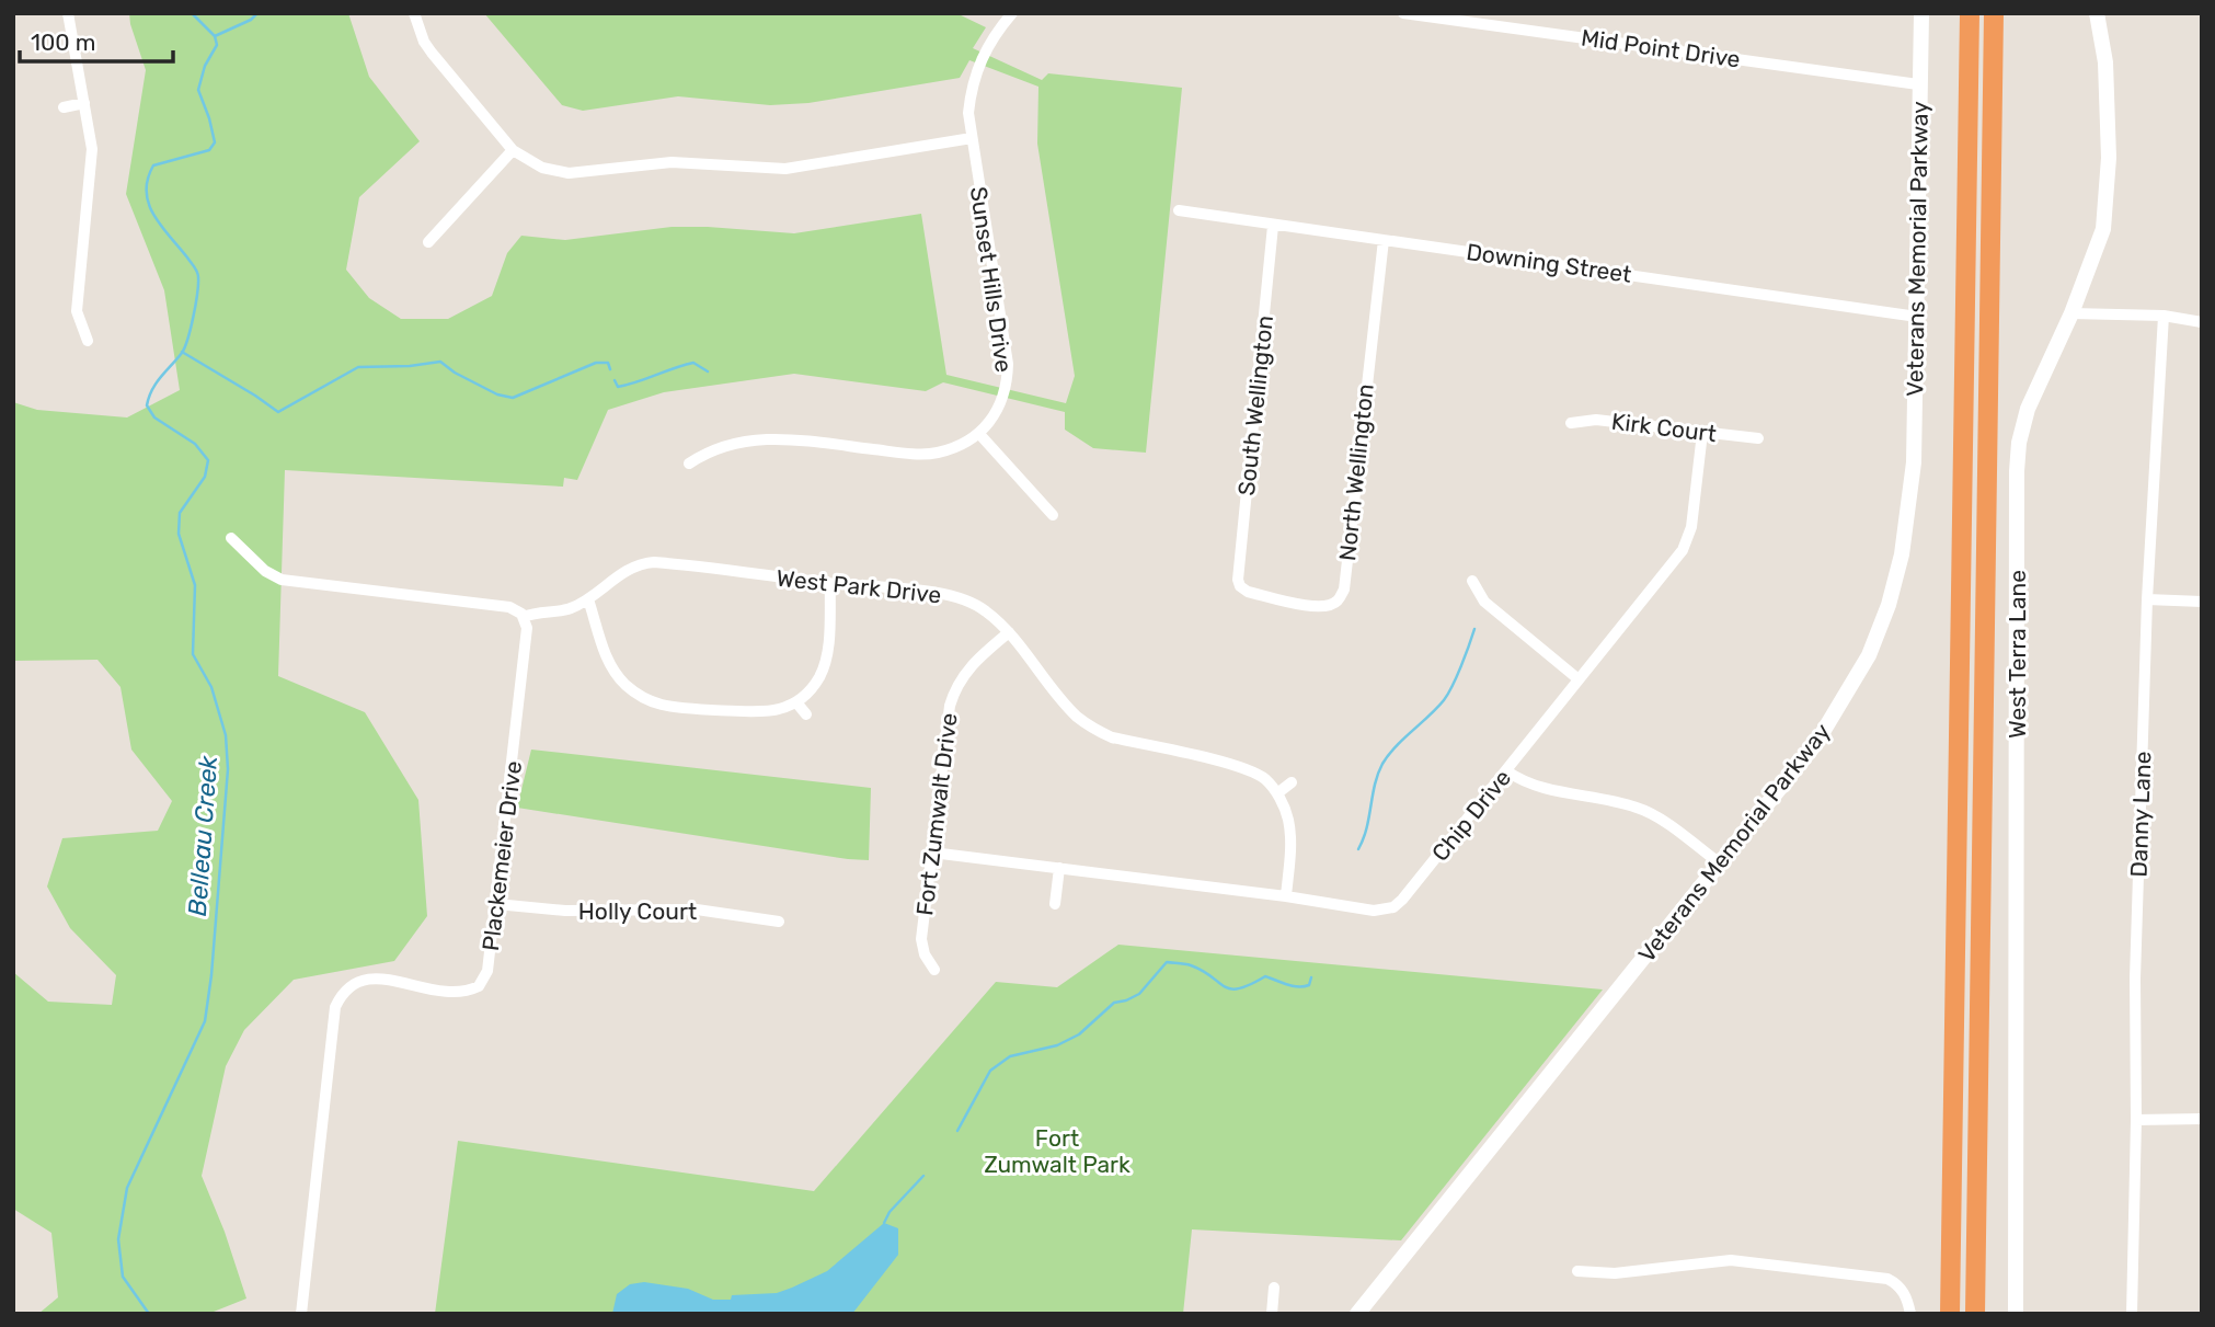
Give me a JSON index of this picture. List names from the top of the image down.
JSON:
{
  "streets": {
    "street": [
      "Mid Point Drive",
      "Veterans Memorial Parkway",
      "Downing Street",
      "Sunset Hills Drive",
      "South Wellington",
      "Kirk Court",
      "North Wellington",
      "West Park Drive",
      "West Terra Lane",
      "Fort Zumwalt Drive",
      "Danny Lane",
      "Chip Drive",
      "Plackemeier Drive",
      "Holly Court"
    ]
  },
  "crossings": [
    ["Mid Point Drive", "Veterans Memorial Parkway"],
    ["Veterans Memorial Parkway", "Downing Street"],
    ["Downing Street", "South Wellington"],
    ["Downing Street", "North Wellington"],
    ["South Wellington", "North Wellington"],
    ["Kirk Court", "Chip Drive"],
    ["West Park Drive", "Fort Zumwalt Drive"],
    ["West Park Drive", "Plackemeier Drive"],
    ["Fort Zumwalt Drive", "Chip Drive"],
    ["Plackemeier Drive", "Holly Court"]
  ],
  "water": ["Belleau Creek"],
  "parks": ["Fort Zumwalt Park"],
  "scale_bar": "100 m"
}
